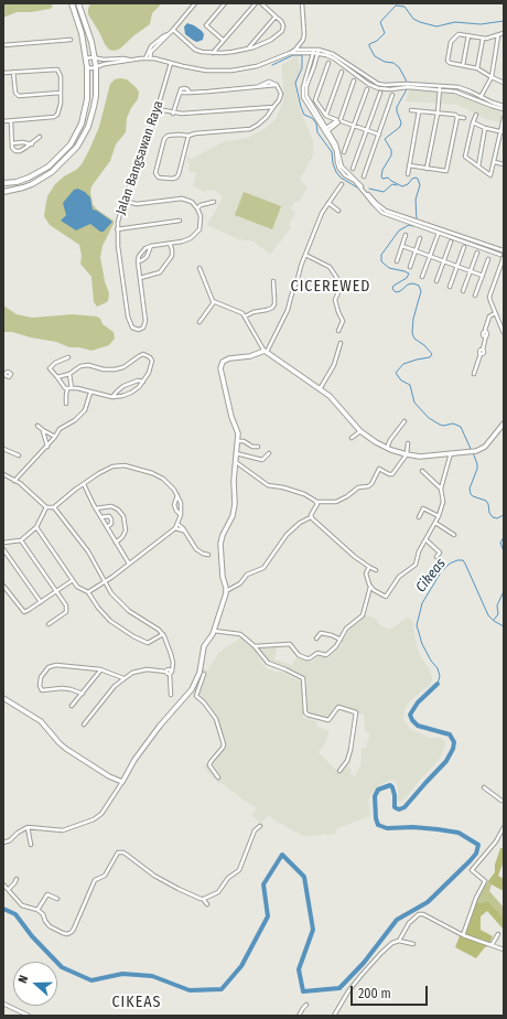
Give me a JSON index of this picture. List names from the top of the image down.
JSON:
{
  "streets": {
    "street": ["Jalan Bangsawan Raya"]
  },
  "districts": ["CICEREWED", "CIKEAS"],
  "water": ["Cikeas"],
  "scale_bar": "200 m",
  "north": "left"
}
